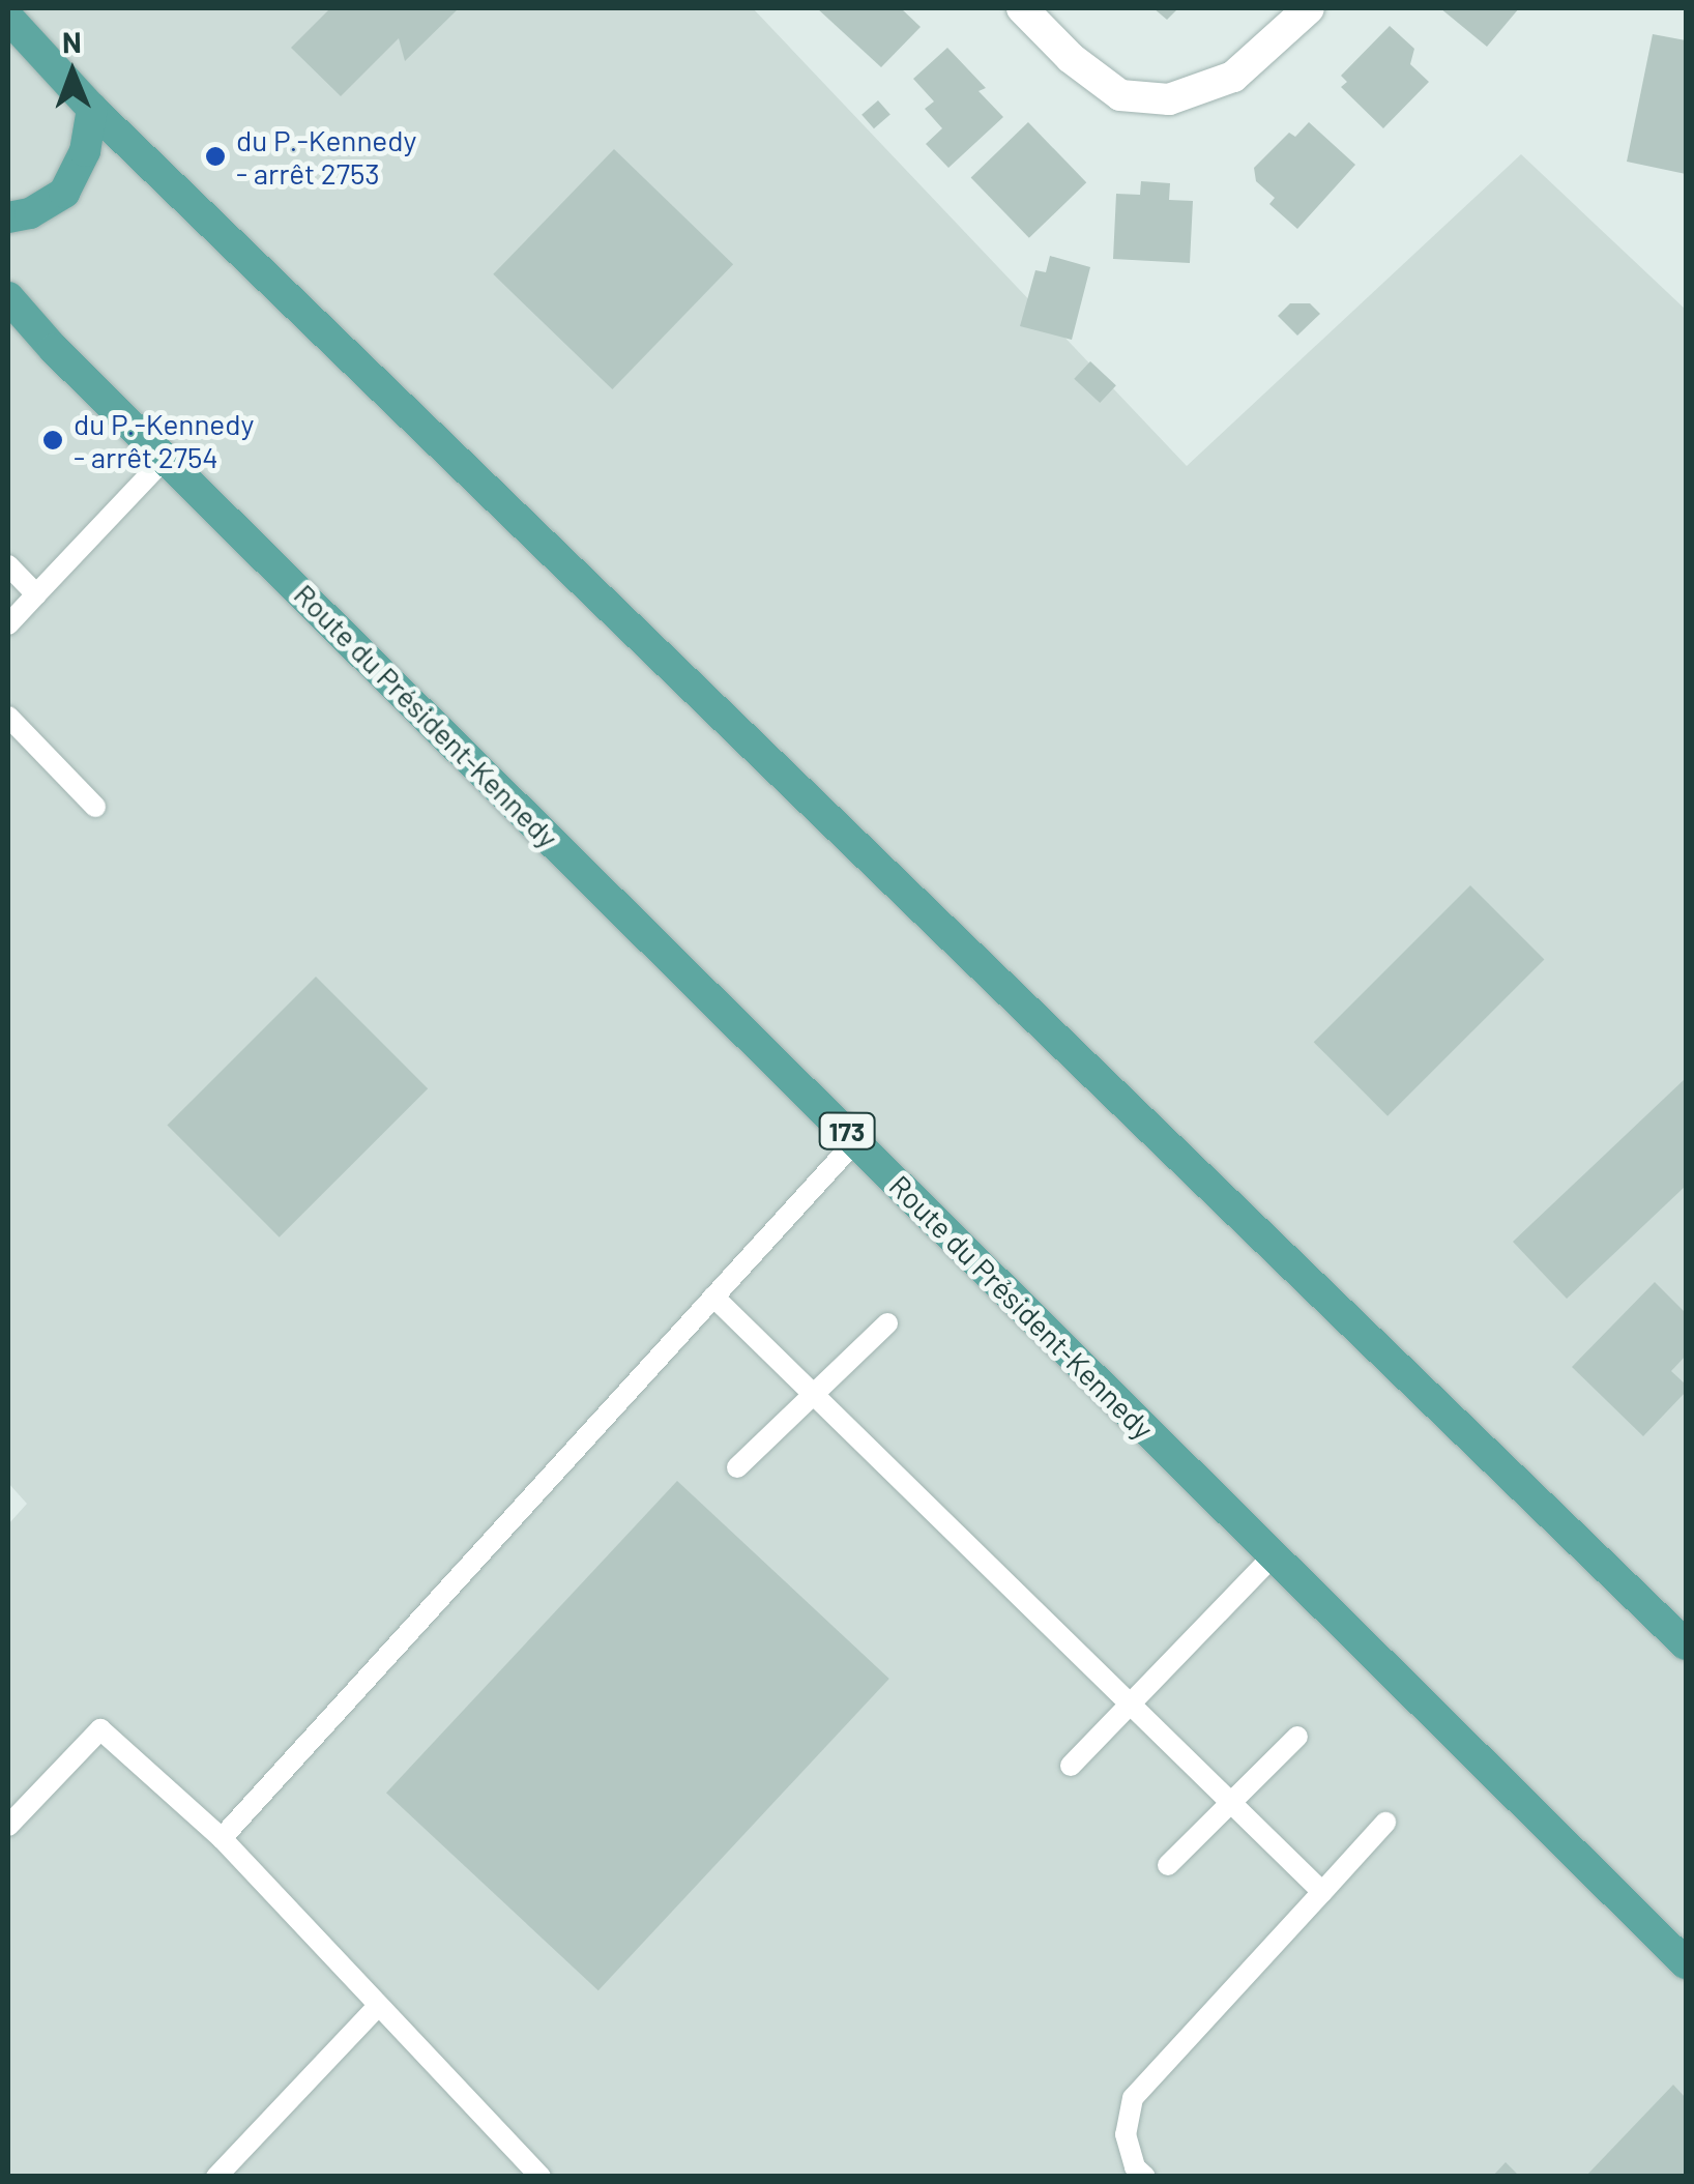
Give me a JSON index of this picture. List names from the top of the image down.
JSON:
{
  "streets": {
    "main road": ["Route du Président-Kennedy", "173"]
  },
  "places": ["du P.-Kennedy - arrêt 2753", "du P.-Kennedy - arrêt 2754"],
  "north": "top"
}
